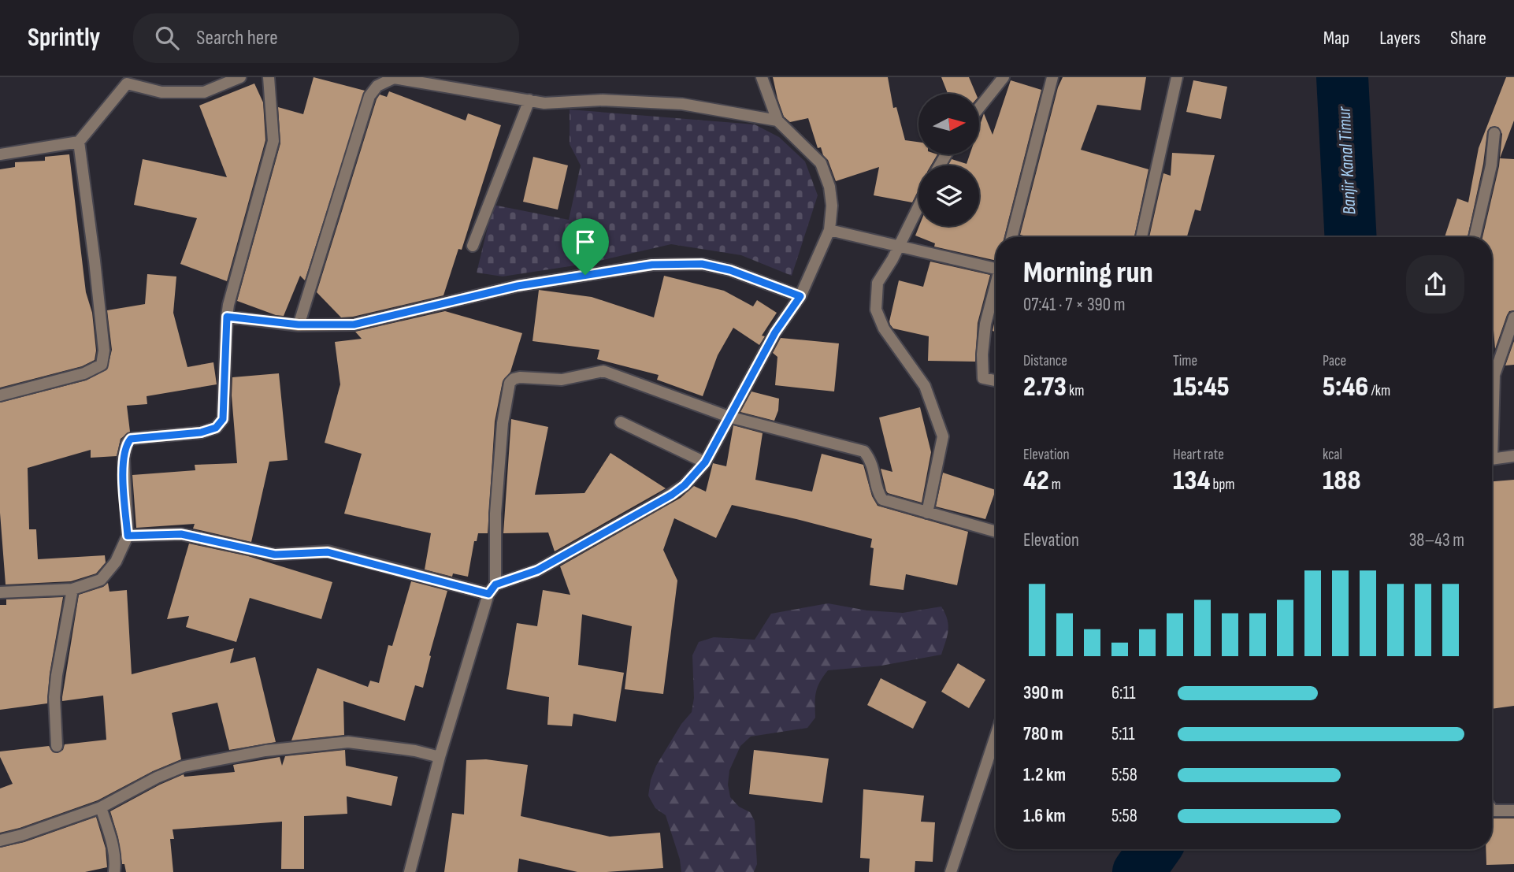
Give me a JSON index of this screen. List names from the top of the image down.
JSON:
{
  "water": ["Banjir Kanal Timur"],
  "north": "right",
  "page": {
    "header": "Sprintly",
    "search": "Search here",
    "nav": ["Map", "Layers", "Share"],
    "heading": ["Morning run", "07:41 · 7 × 390 m"],
    "stats": [
      ["Distance", "2.73 km"],
      ["Time", "15:45"],
      ["Pace", "5:46 /km"],
      ["Elevation", "42 m"],
      ["Heart rate", "134 bpm"],
      ["kcal", "188"]
    ],
    "chart": ["Elevation", "38–43 m"],
    "list": [
      {
        "name": "390 m",
        "note": "6:11"
      },
      {
        "name": "780 m",
        "note": "5:11"
      },
      {
        "name": "1.2 km",
        "note": "5:58"
      },
      {
        "name": "1.6 km",
        "note": "5:58"
      }
    ]
  }
}
